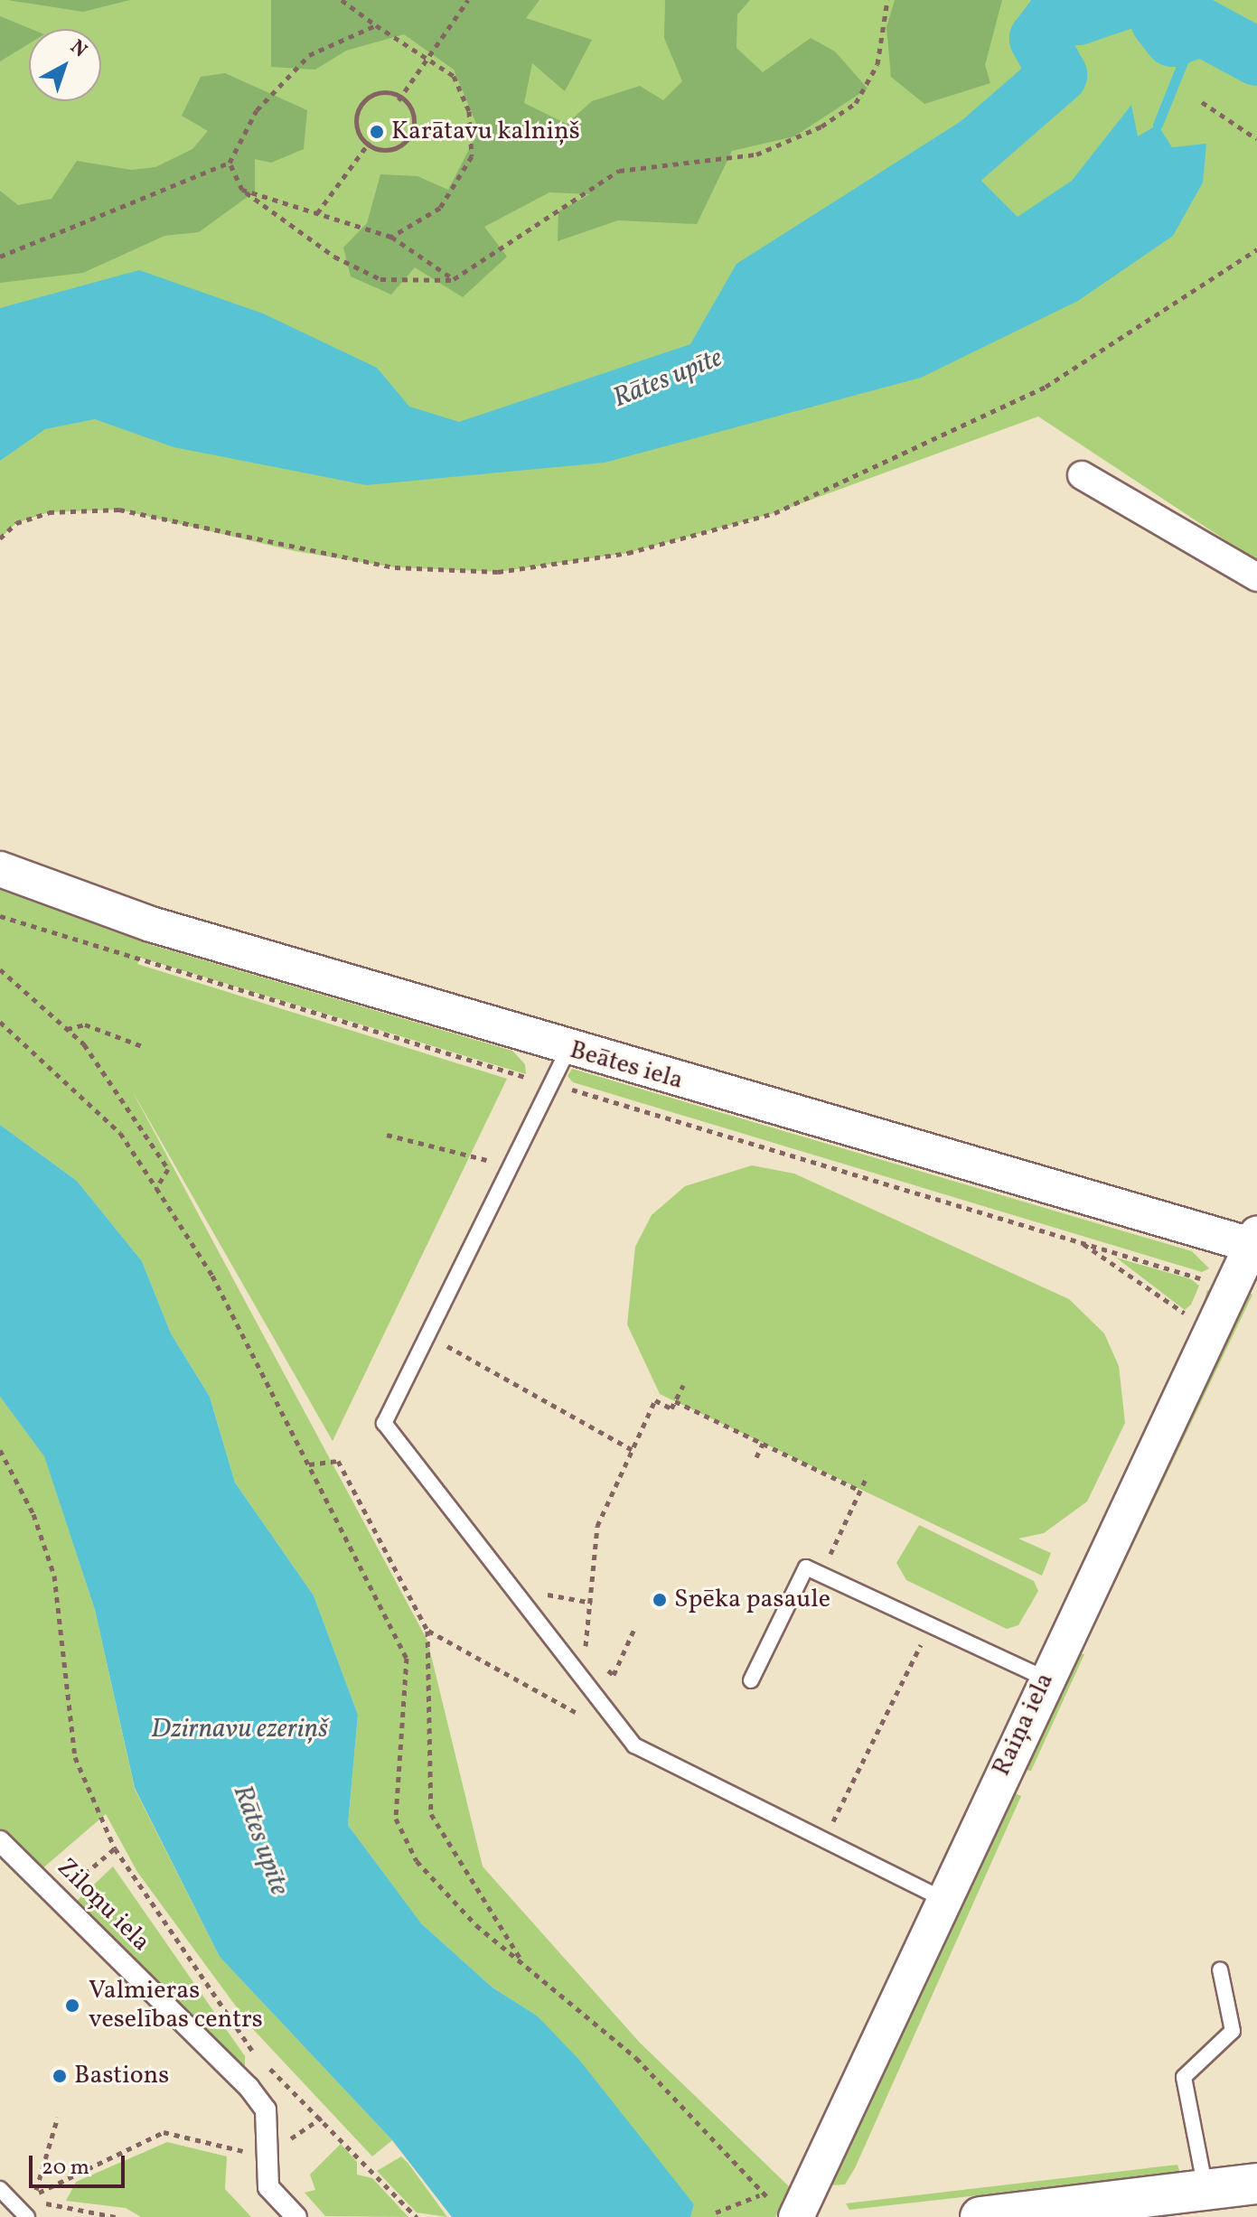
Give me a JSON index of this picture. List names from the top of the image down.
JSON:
{
  "streets": {
    "street": ["Beātes iela", "Raiņa iela", "Ziloņu iela"]
  },
  "crossings": [
    ["Beātes iela", "Raiņa iela"]
  ],
  "water": ["Rātes upīte", "Dzirnavu ezeriņš"],
  "places": [
    "Karātavu kalniņš",
    "Spēka pasaule",
    "Valmieras veselības centrs",
    "Bastions"
  ],
  "scale_bar": "20 m",
  "north": "top right"
}
